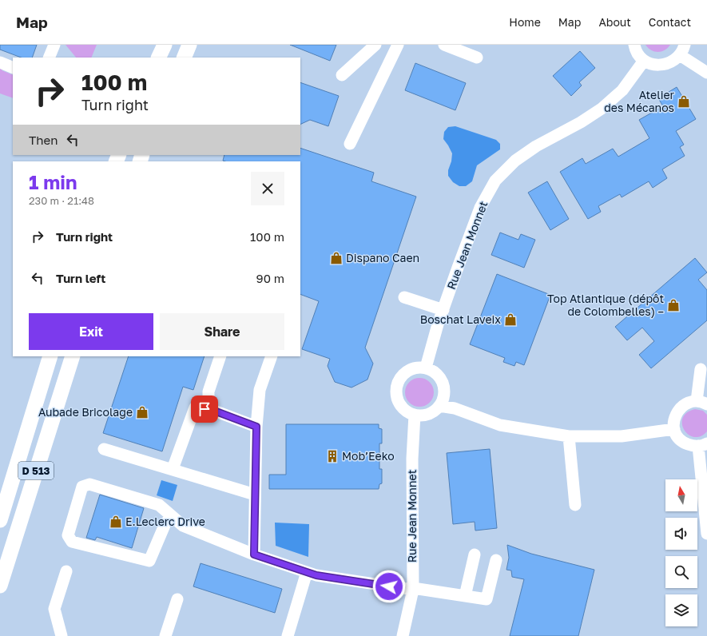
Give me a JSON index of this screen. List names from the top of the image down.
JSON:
{
  "streets": {
    "main road": ["D 513"],
    "street": ["Rue Jean Monnet"]
  },
  "places": {
    "shop": [
      "Atelier des Mécanos",
      "Dispano Caen",
      "Top Atlantique (dépôt de Colombelles) –",
      "Boschat Laveix",
      "Aubade Bricolage",
      "E.Leclerc Drive"
    ],
    "building": ["Mob’Eeko"]
  },
  "north": "top",
  "page": {
    "header": "Map",
    "nav": [
      "Home",
      "Map",
      "About",
      "Contact"
    ],
    "turn": ["100 m", "Turn right"],
    "then": "Then",
    "heading": ["1 min", "230 m · 21:48"],
    "list": [
      {
        "name": "Turn right",
        "value": "100 m"
      },
      {
        "name": "Turn left",
        "value": "90 m"
      }
    ],
    "buttons": ["Exit", "Share"]
  }
}
